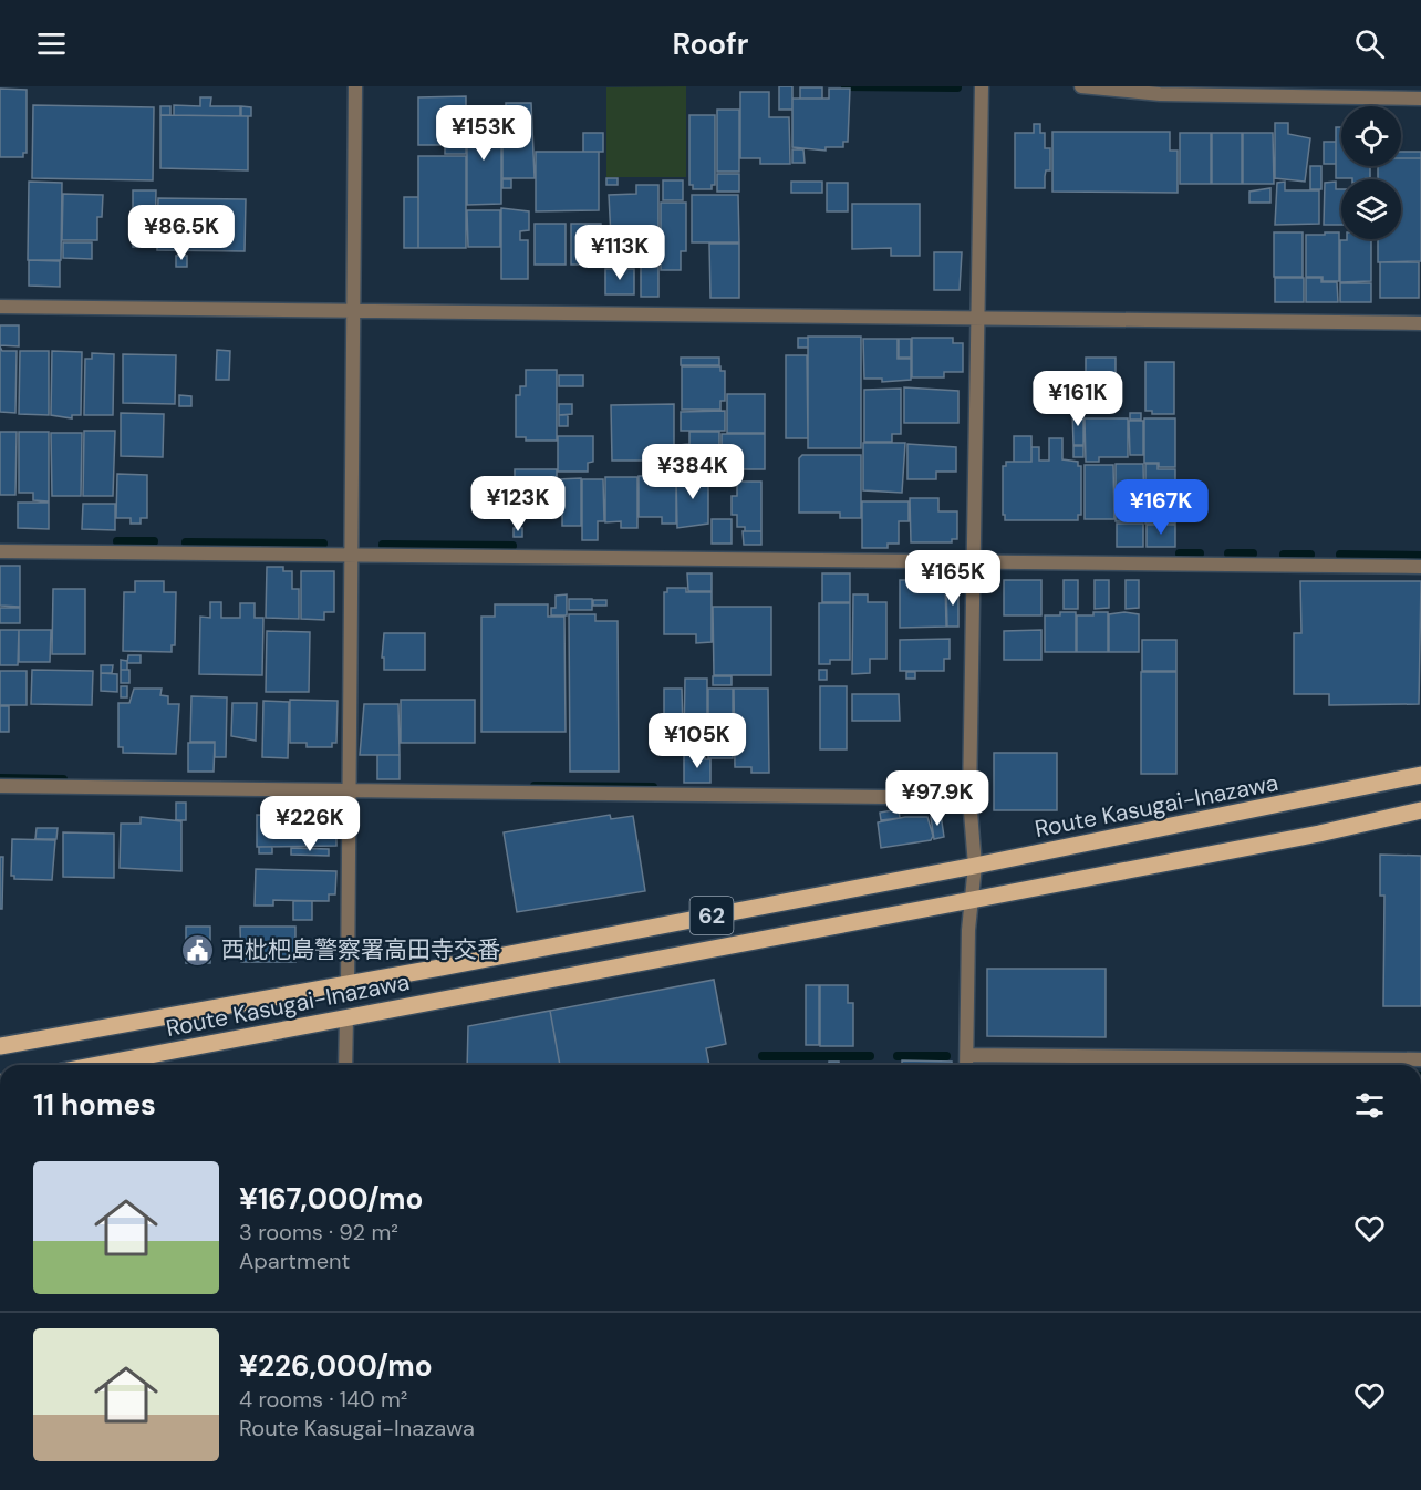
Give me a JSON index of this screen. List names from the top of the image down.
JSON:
{
  "streets": {
    "main road": ["Route Kasugai-Inazawa", "62"]
  },
  "places": {
    "public building": ["西枇杷島警察署高田寺交番"]
  },
  "page": {
    "header": "Roofr",
    "price": [
      "¥153K",
      "¥86.5K",
      "¥113K",
      "¥161K",
      "¥384K",
      "¥123K",
      "¥167K",
      "¥165K",
      "¥105K",
      "¥97.9K",
      "¥226K"
    ],
    "heading": "11 homes",
    "list": [
      {
        "name": "¥167,000/mo",
        "note": "3 rooms · 92 m² · Apartment"
      },
      {
        "name": "¥226,000/mo",
        "note": "4 rooms · 140 m² · Route Kasugai-Inazawa"
      }
    ]
  }
}
